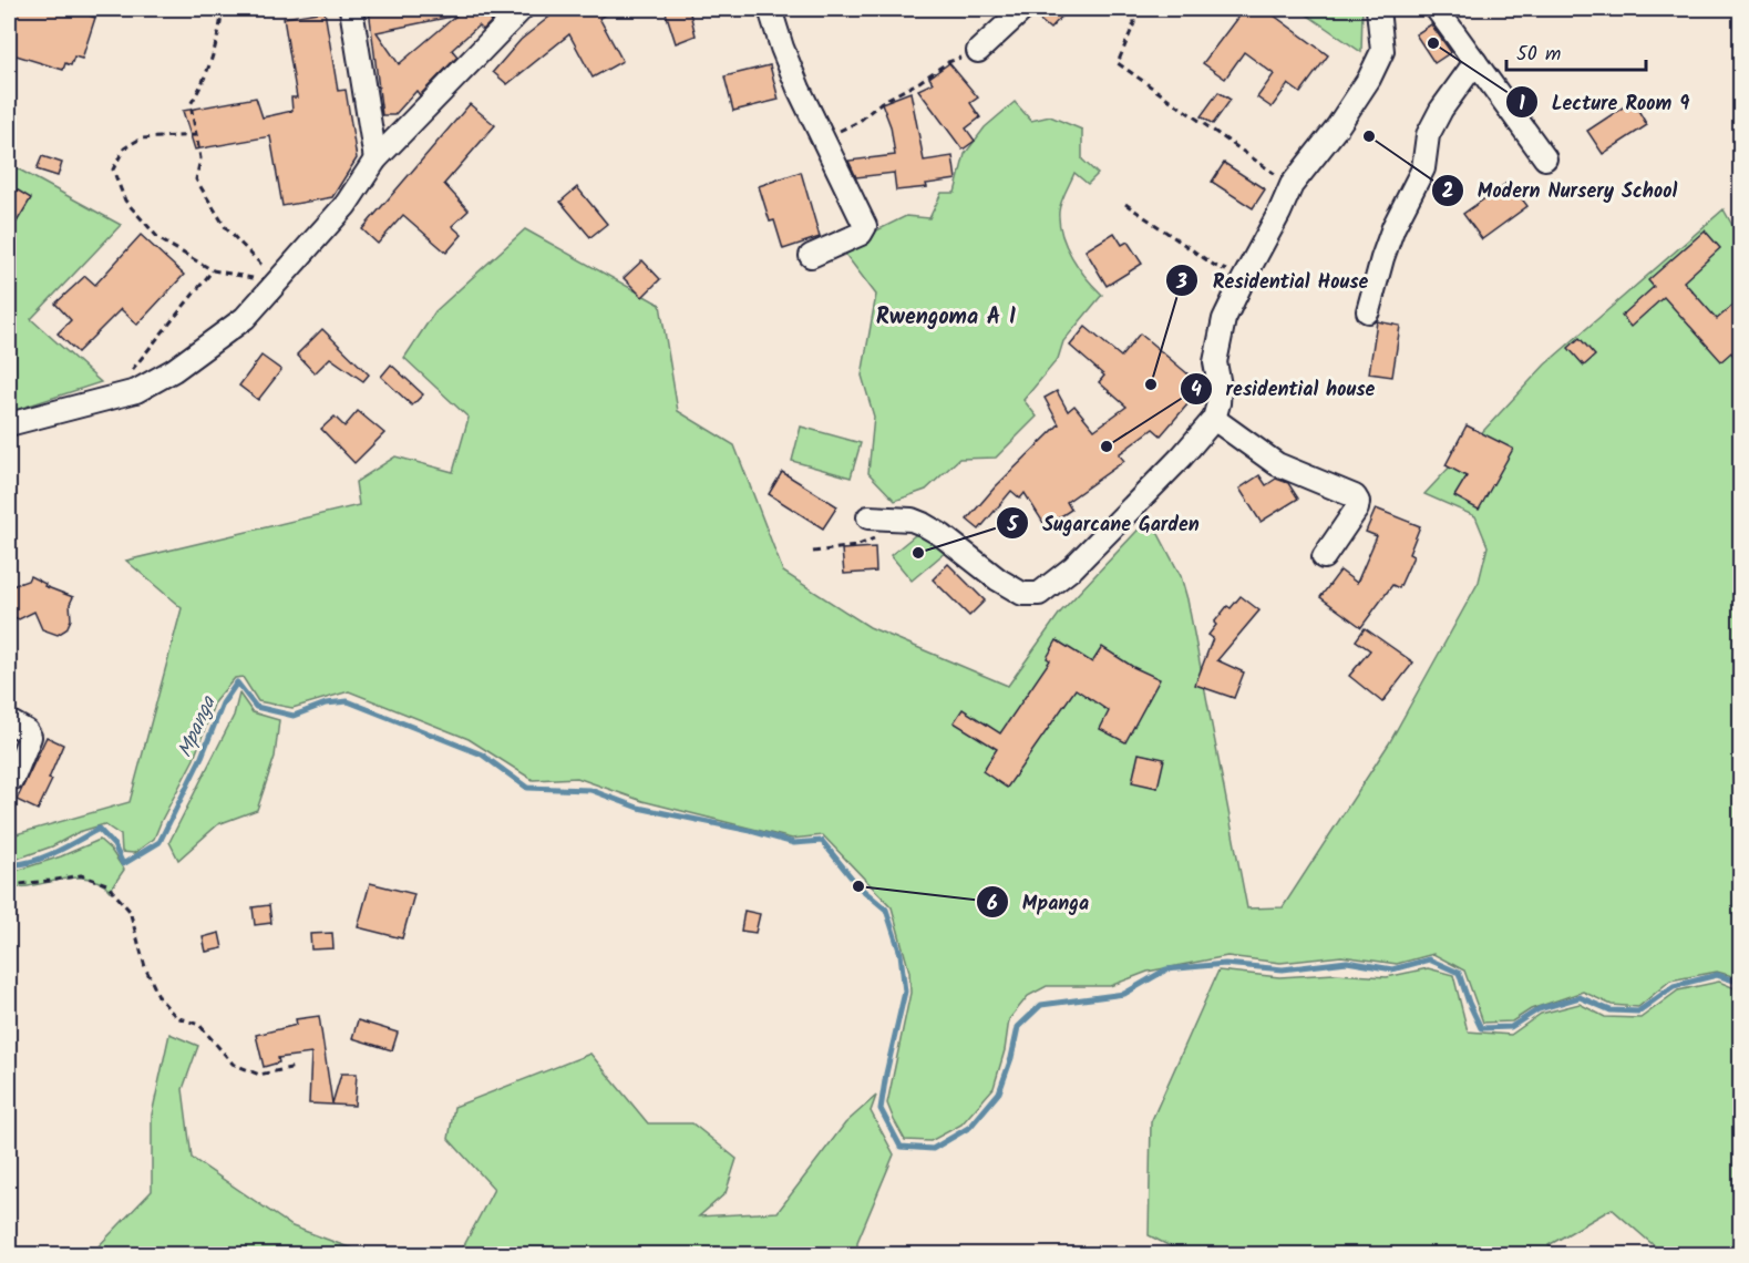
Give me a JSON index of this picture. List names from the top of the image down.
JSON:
{
  "districts": ["Rwengoma A I"],
  "water": ["Mpanga"],
  "places": [
    "Lecture Room 9",
    "Modern Nursery School",
    "Residential House",
    "residential house",
    "Sugarcane Garden",
    "Mpanga"
  ],
  "scale_bar": "50 m"
}
